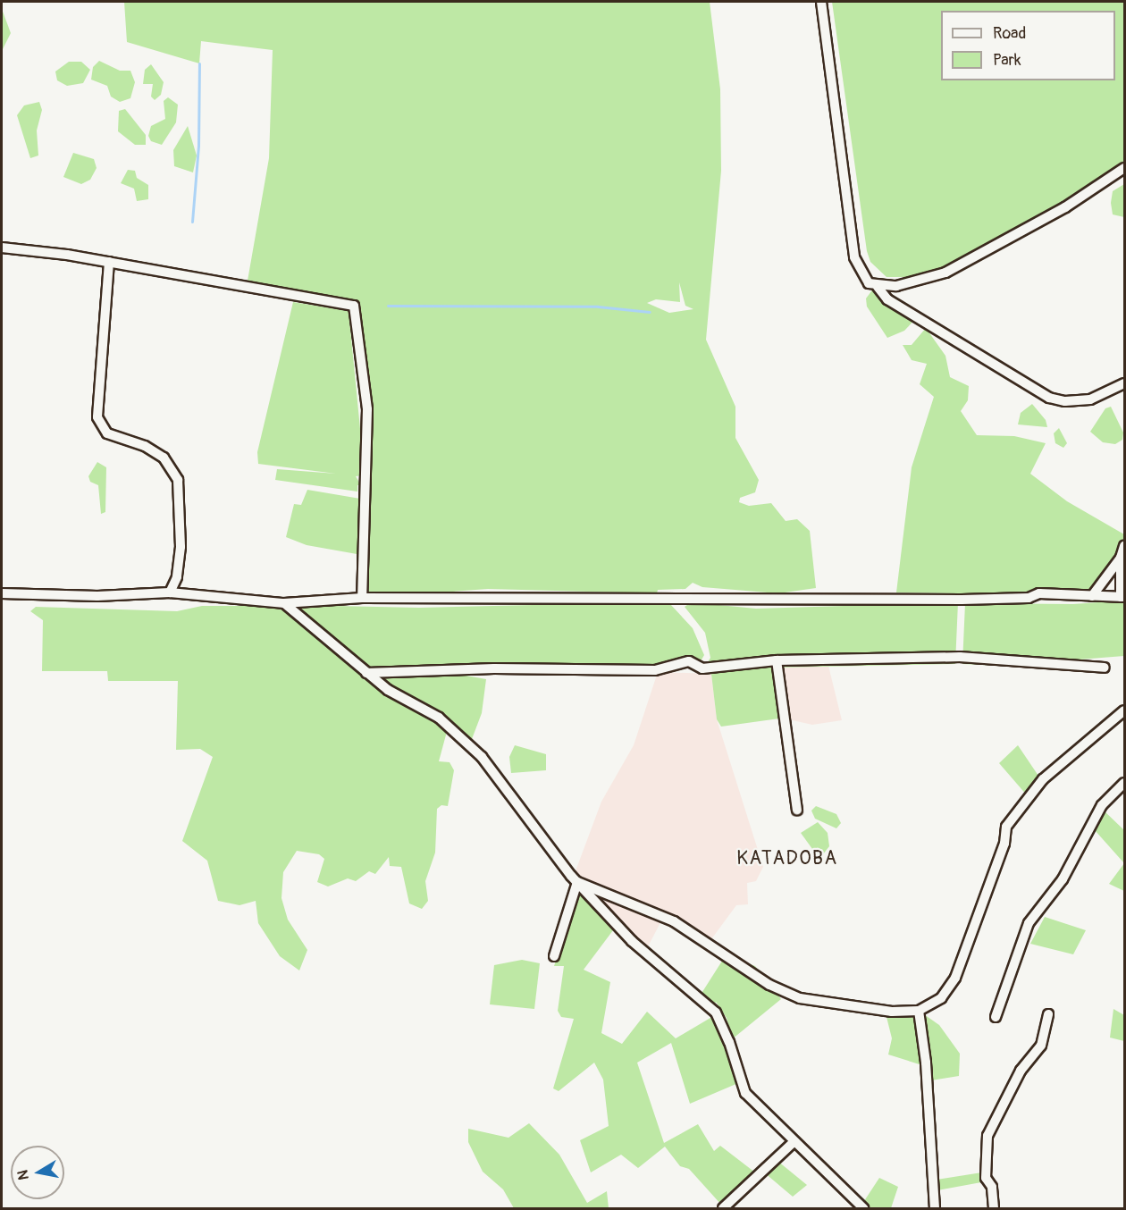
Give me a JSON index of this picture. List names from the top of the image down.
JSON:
{
  "districts": ["KATADOBA"],
  "legend": ["Road", "Park"],
  "north": "left"
}
